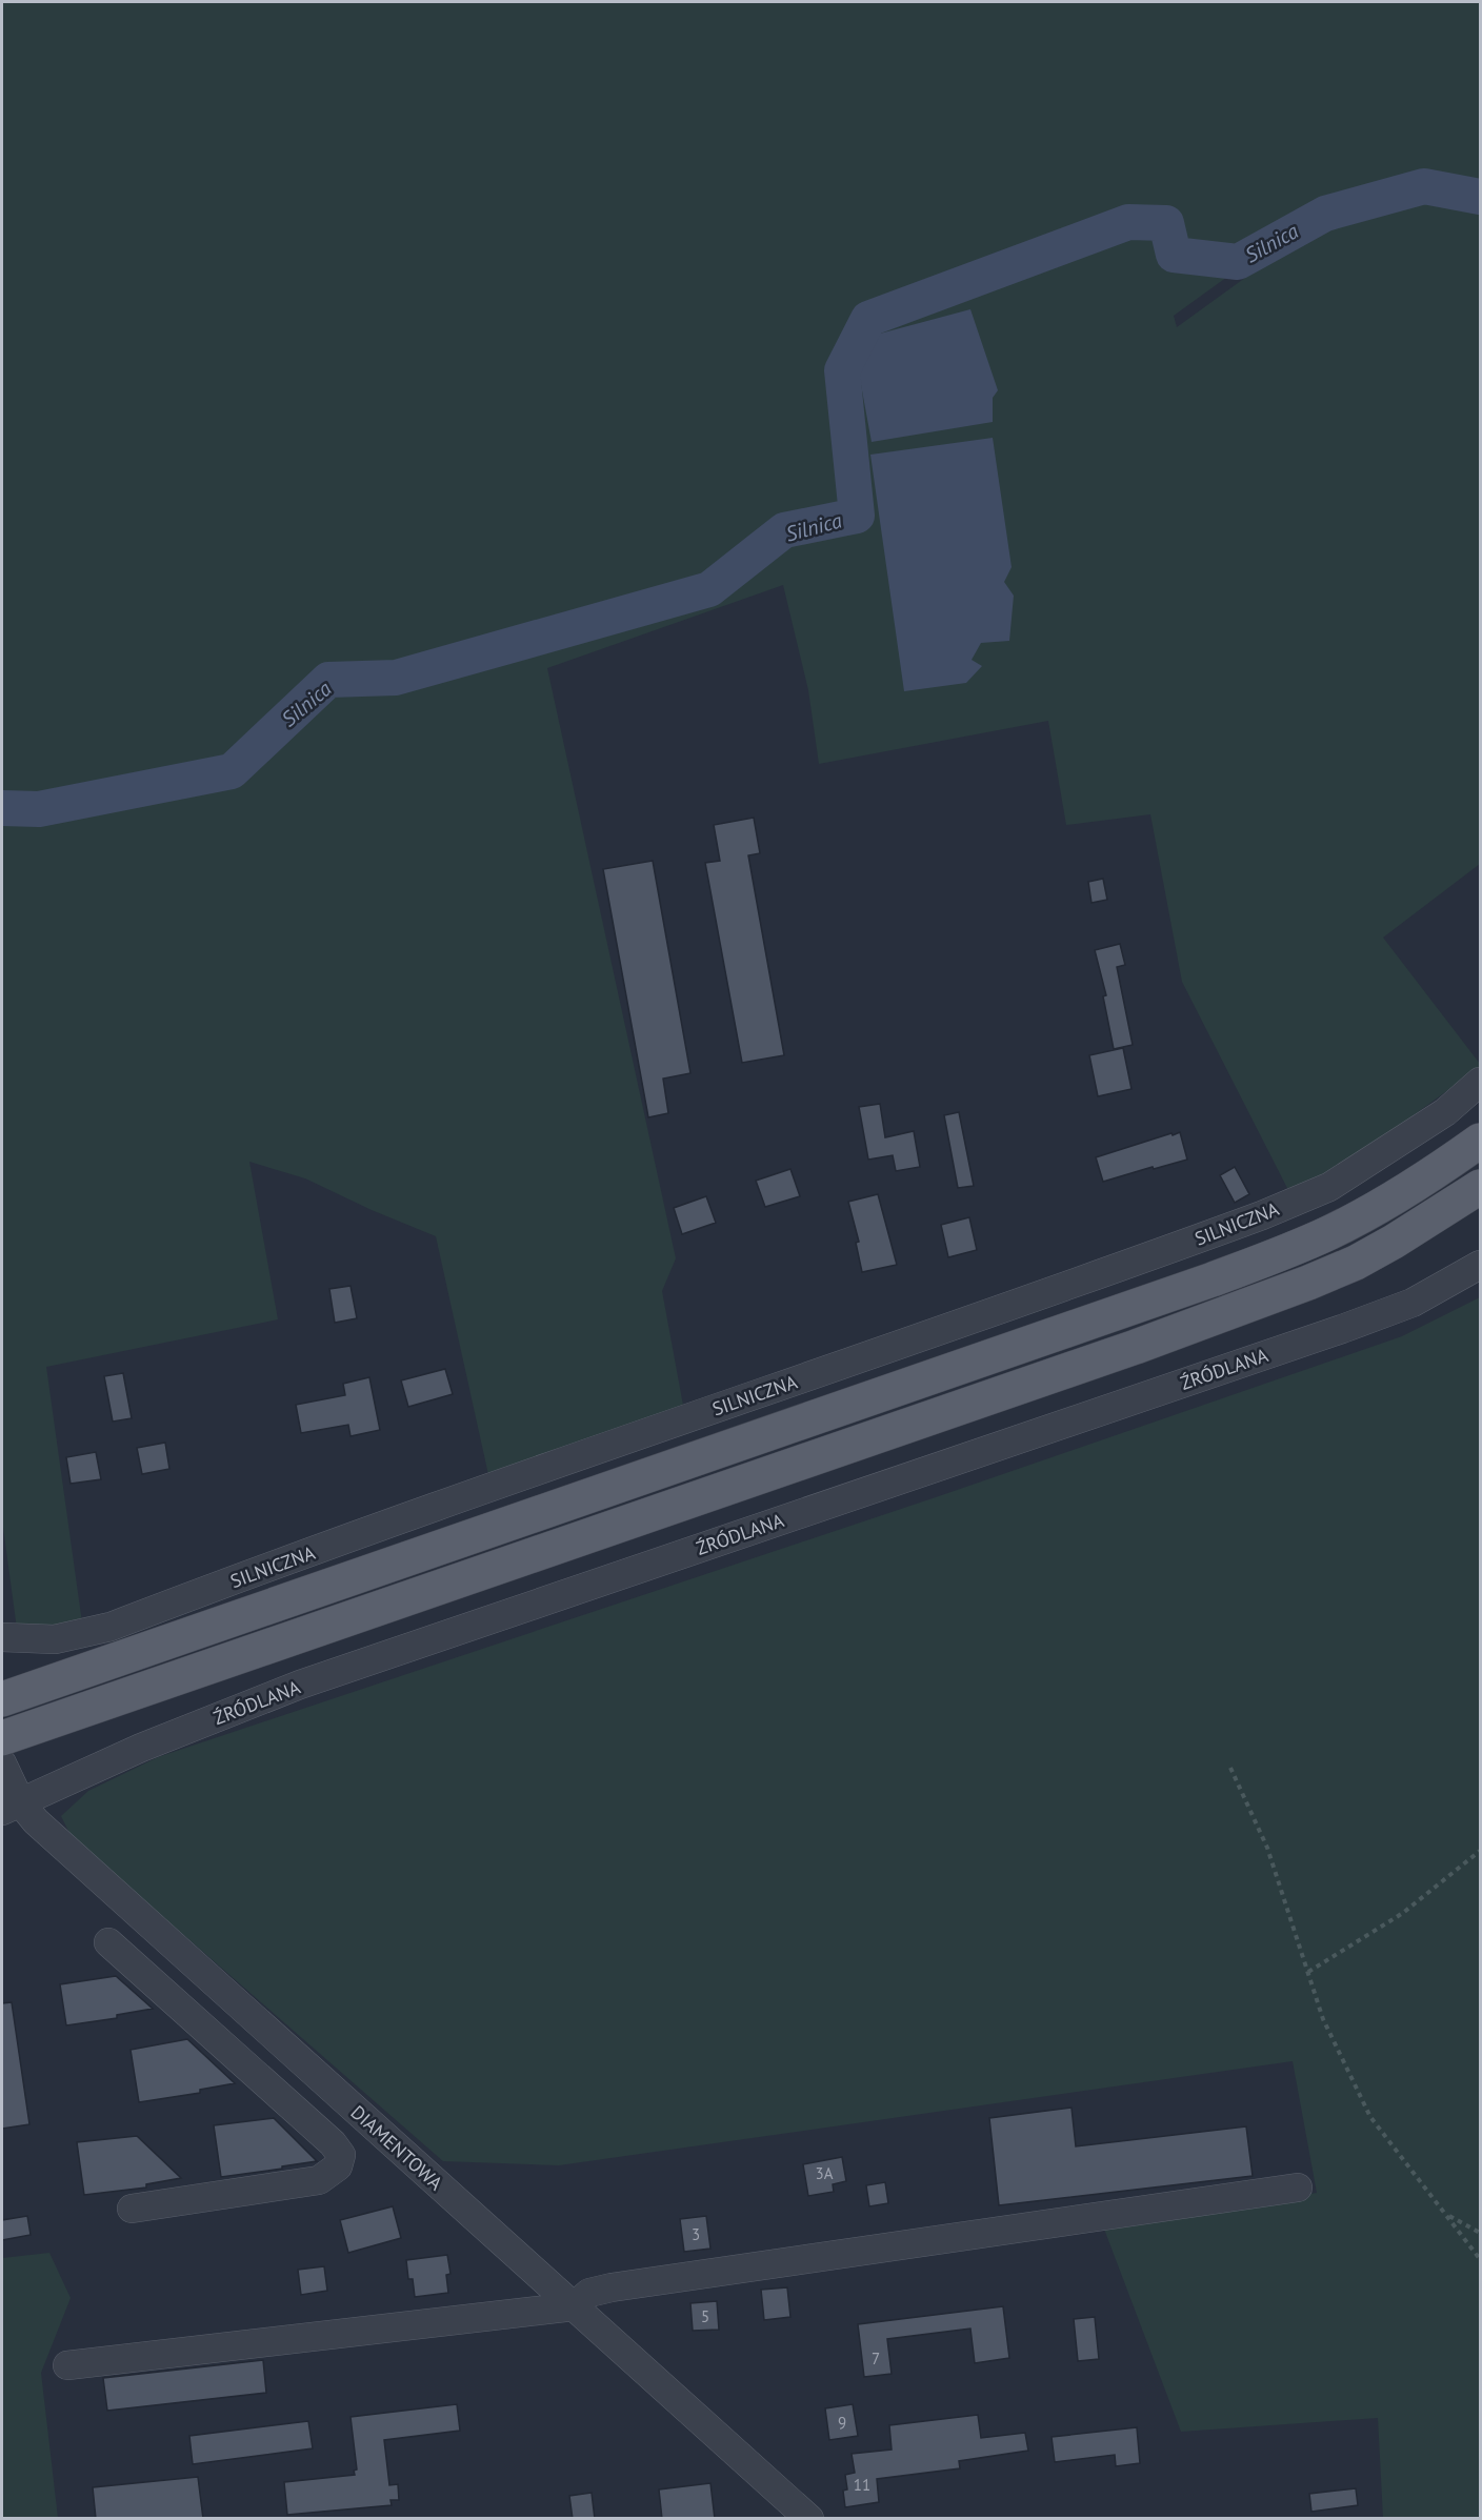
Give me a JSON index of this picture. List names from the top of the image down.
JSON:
{
  "streets": {
    "street": ["SILNICZNA", "ŹRÓDLANA", "DIAMENTOWA"]
  },
  "crossings": [
    ["ŹRÓDLANA", "DIAMENTOWA"]
  ],
  "water": ["Silnica"],
  "house_numbers": [
    "3A",
    "3",
    "5",
    "7",
    "9",
    "11"
  ]
}
